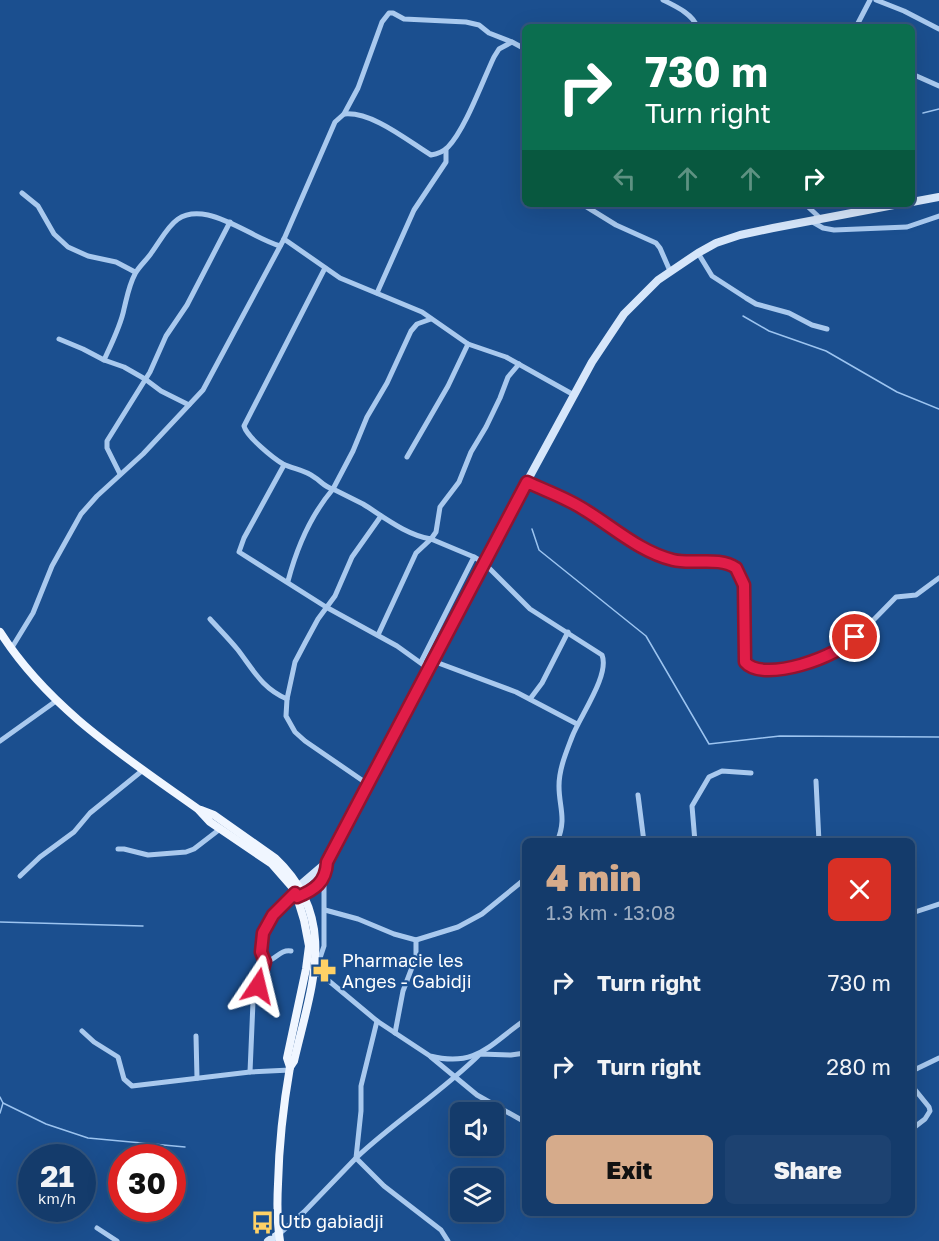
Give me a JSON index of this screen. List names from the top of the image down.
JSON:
{
  "places": {
    "pharmacy": ["Pharmacie les Anges - Gabidji"],
    "bus stop": ["Utb gabiadji"]
  },
  "page": {
    "turn": ["730 m", "Turn right"],
    "heading": ["4 min", "1.3 km · 13:08"],
    "list": [
      {
        "name": "Turn right",
        "value": "730 m"
      },
      {
        "name": "Turn right",
        "value": "280 m"
      }
    ],
    "buttons": ["Exit", "Share"],
    "speed": "21 km/h",
    "limit": "30"
  }
}
